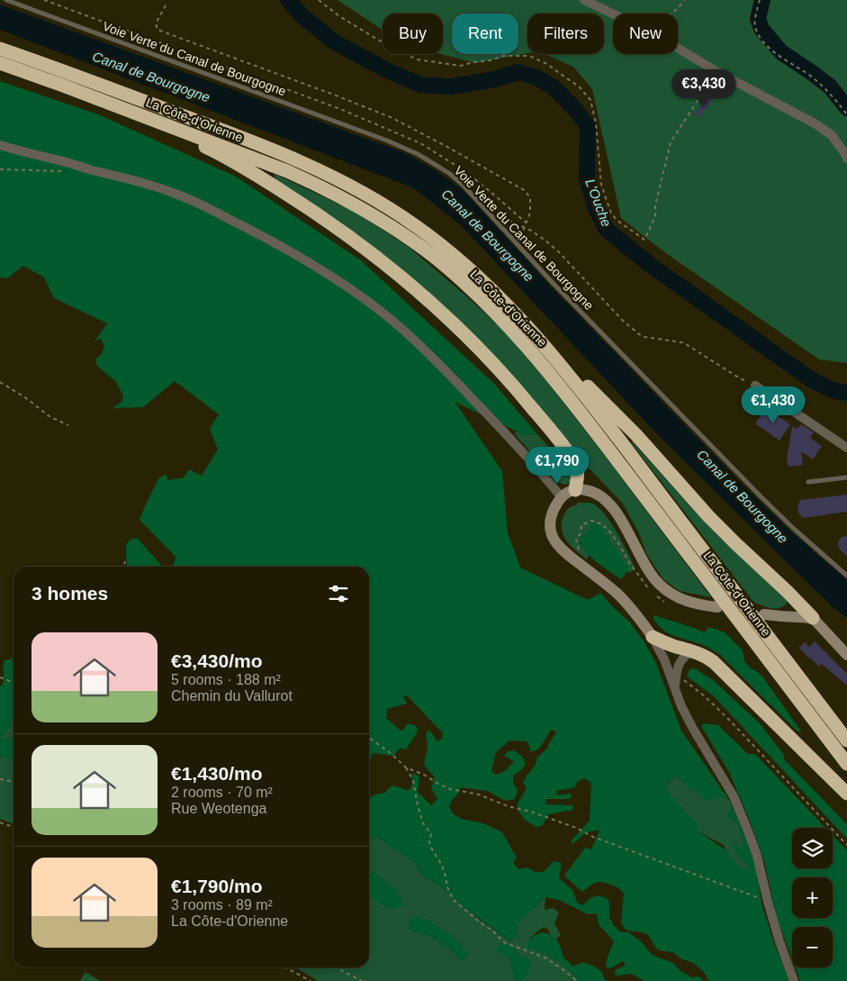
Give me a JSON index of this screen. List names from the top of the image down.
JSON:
{
  "streets": {
    "highway": ["La Côte-d'Orienne"],
    "lane": ["Voie Verte du Canal de Bourgogne"]
  },
  "water": ["Canal de Bourgogne", "L'Ouche"],
  "page": {
    "chip": [
      "Buy",
      "Rent",
      "Filters",
      "New"
    ],
    "price": ["€3,430", "€1,430", "€1,790"],
    "heading": "3 homes",
    "list": [
      {
        "name": "€3,430/mo",
        "note": "5 rooms · 188 m² · Chemin du Vallurot"
      },
      {
        "name": "€1,430/mo",
        "note": "2 rooms · 70 m² · Rue Weotenga"
      },
      {
        "name": "€1,790/mo",
        "note": "3 rooms · 89 m² · La Côte-d'Orienne"
      }
    ],
    "map_buttons": ["+", "−"]
  }
}
